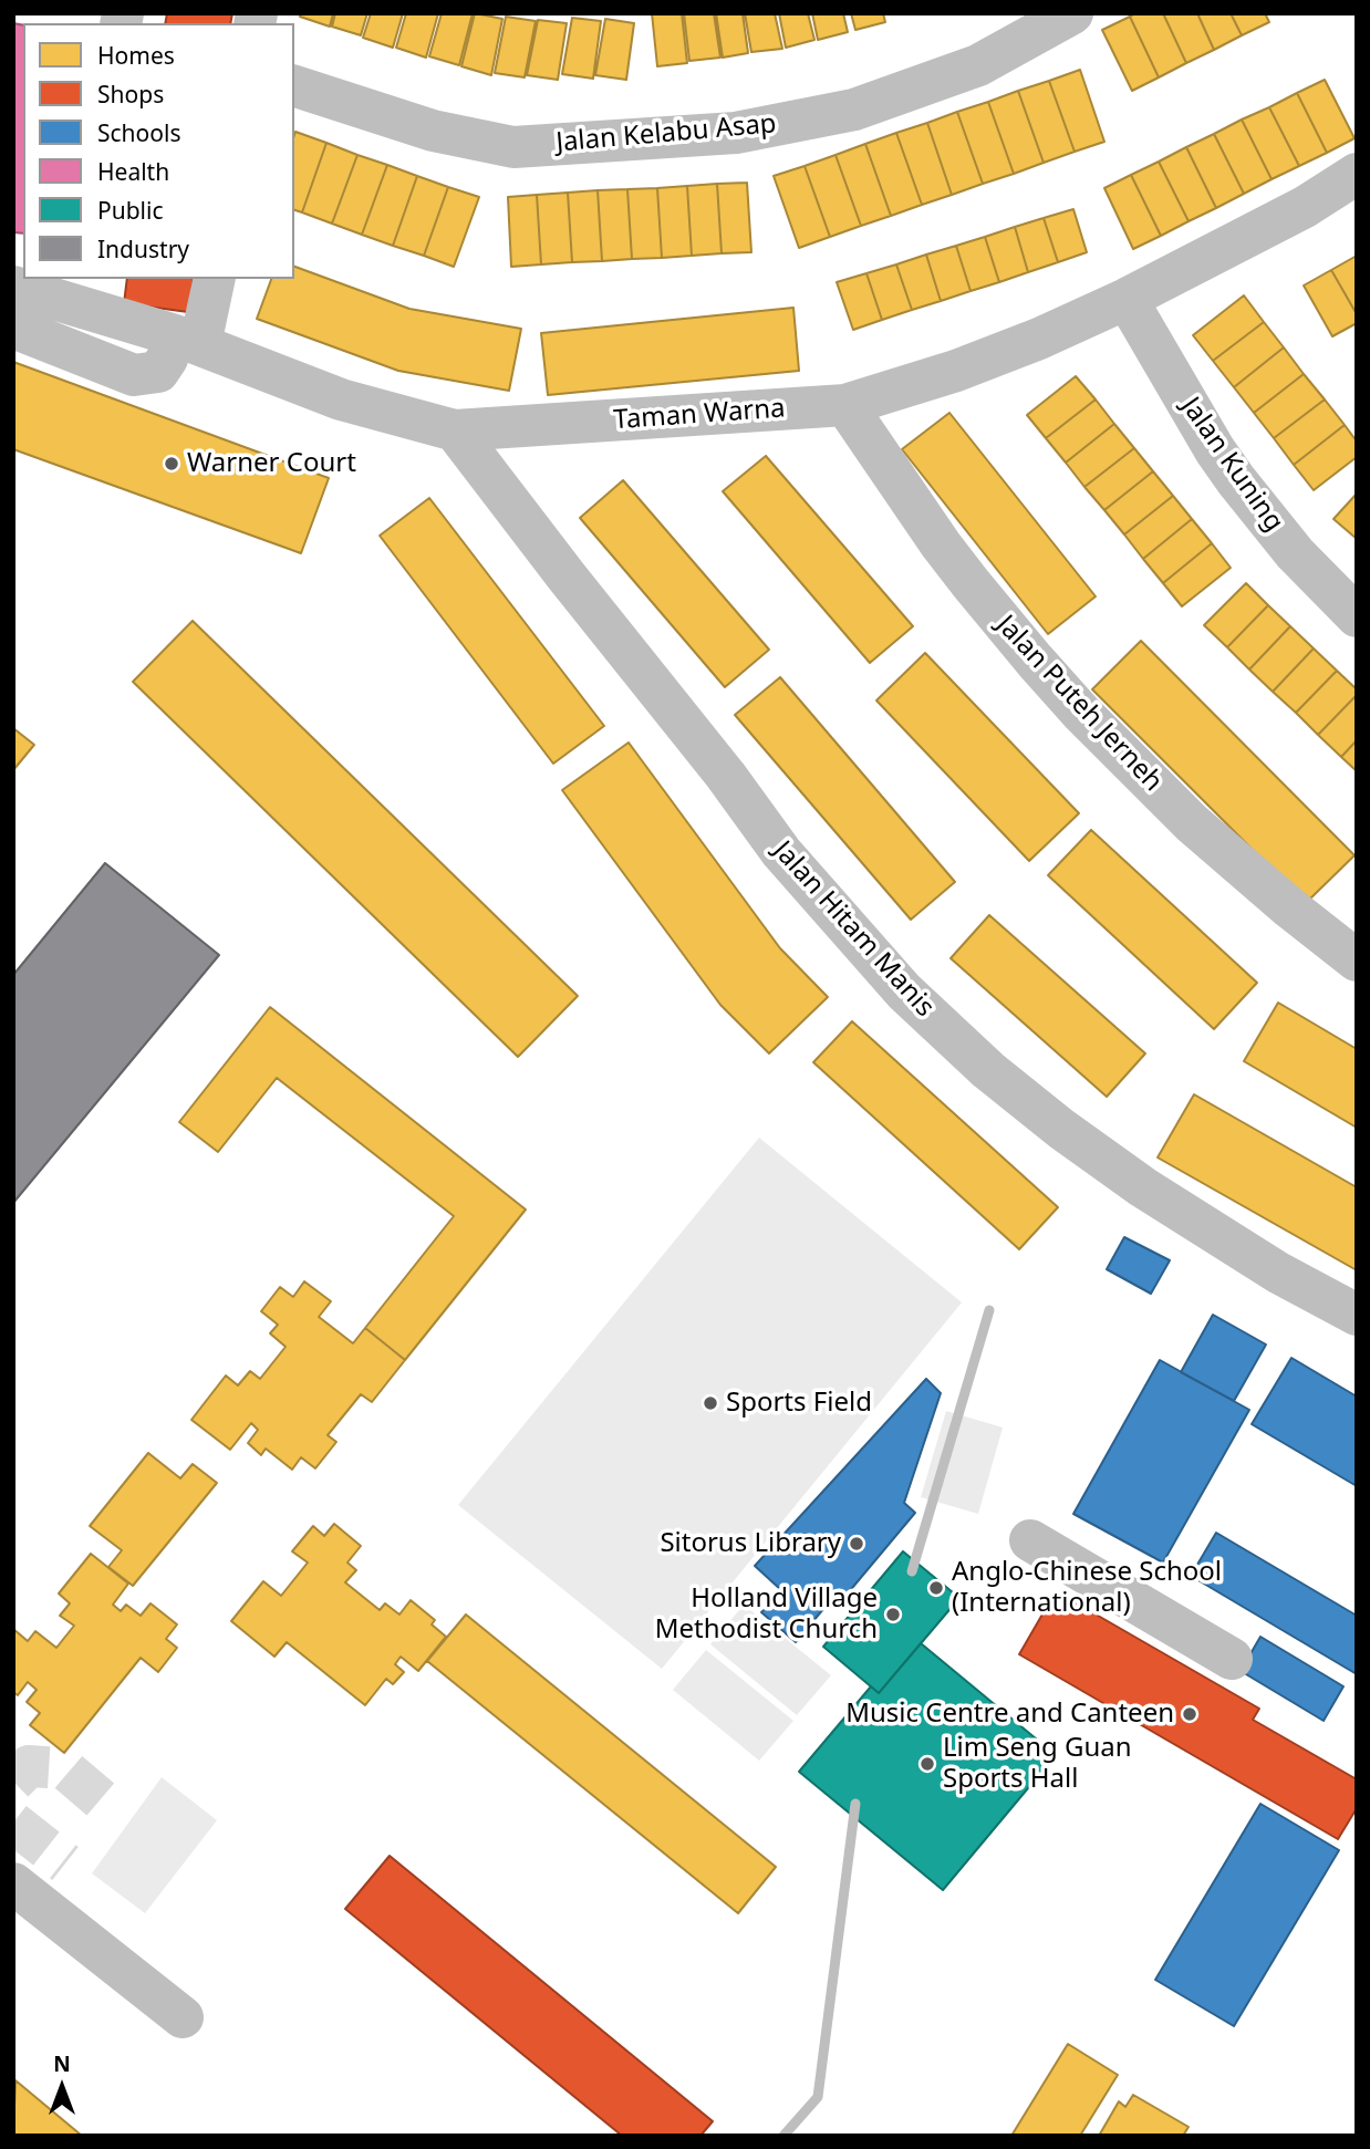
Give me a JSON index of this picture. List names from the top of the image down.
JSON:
{
  "streets": {
    "street": [
      "Jalan Kelabu Asap",
      "Taman Warna",
      "Jalan Kuning",
      "Jalan Puteh Jerneh",
      "Jalan Hitam Manis"
    ]
  },
  "crossings": [
    ["Taman Warna", "Jalan Kuning"],
    ["Taman Warna", "Jalan Puteh Jerneh"],
    ["Taman Warna", "Jalan Hitam Manis"]
  ],
  "places": [
    "Warner Court",
    "Sports Field",
    "Sitorus Library",
    "Anglo-Chinese School (International)",
    "Holland Village Methodist Church",
    "Music Centre and Canteen",
    "Lim Seng Guan Sports Hall"
  ],
  "legend": [
    "Homes",
    "Shops",
    "Schools",
    "Health",
    "Public",
    "Industry"
  ],
  "north": "top"
}
